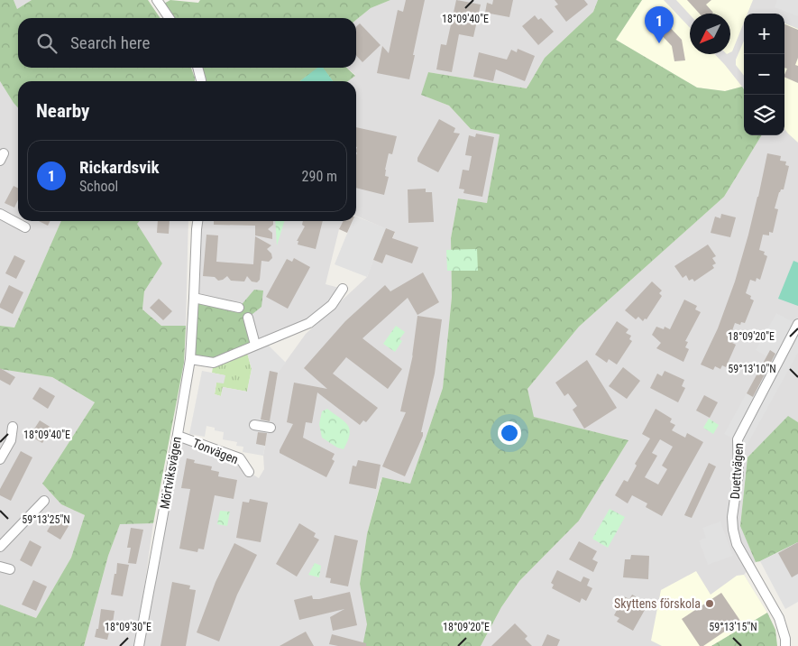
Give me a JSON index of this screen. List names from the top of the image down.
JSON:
{
  "streets": {
    "street": ["Tonvägen", "Duettvägen", "Mörtviksvägen"]
  },
  "crossings": [
    ["Tonvägen", "Mörtviksvägen"]
  ],
  "places": ["Skyttens förskola"],
  "north": "bottom left",
  "page": {
    "pins": "1",
    "map_buttons": ["+", "−"],
    "search": "Search here",
    "heading": "Nearby",
    "list": [
      {
        "mark": "1",
        "name": "Rickardsvik",
        "note": "School",
        "value": "290 m"
      }
    ]
  },
  "coordinates": [
    "18°09'40\"E",
    "18°09'20\"E",
    "59°13'10\"N",
    "59°13'25\"N",
    "59°13'15\"N",
    "18°09'30\"E"
  ]
}
